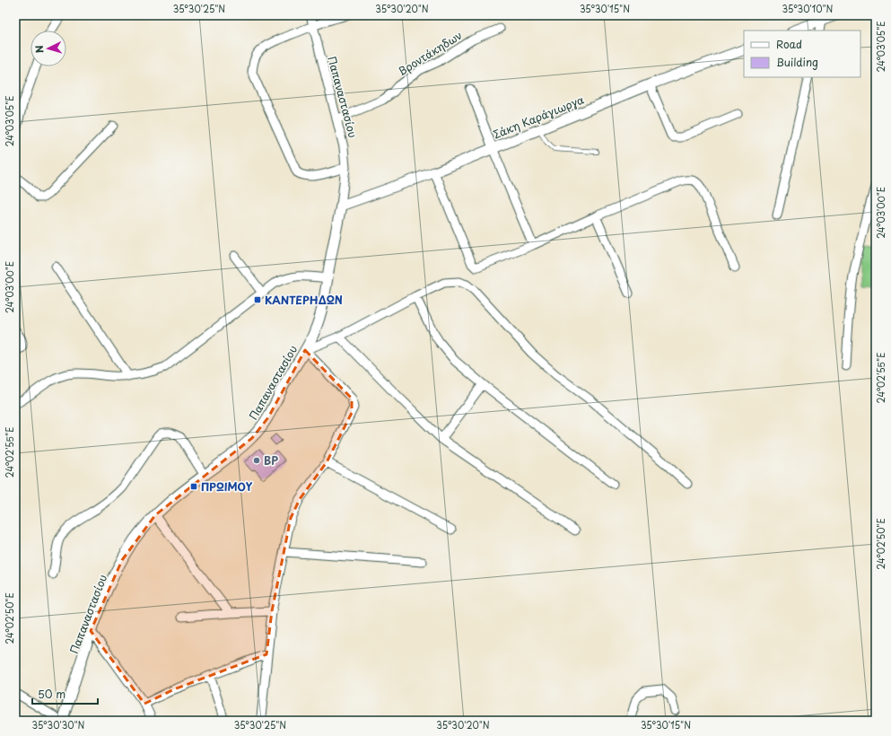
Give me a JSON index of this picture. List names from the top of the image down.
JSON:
{
  "streets": {
    "street": ["Βροντάκηδων", "Παπαναστασίου", "Σάκη Καράγιωργα"]
  },
  "crossings": [
    ["Βροντάκηδων", "Παπαναστασίου"],
    ["Παπαναστασίου", "Σάκη Καράγιωργα"]
  ],
  "places": {
    "transit": ["ΚΑΝΤΕΡΗΔΩΝ", "ΠΡΩΙΜΟΥ"],
    "other": ["BP"]
  },
  "legend": ["Road", "Building"],
  "scale_bar": "50 m",
  "north": "left",
  "coordinates": [
    "35°30'25\"N",
    "35°30'20\"N",
    "35°30'15\"N",
    "35°30'10\"N",
    "24°03'05\"E",
    "24°03'00\"E",
    "24°02'55\"E",
    "24°02'50\"E",
    "35°30'30\"N"
  ]
}
